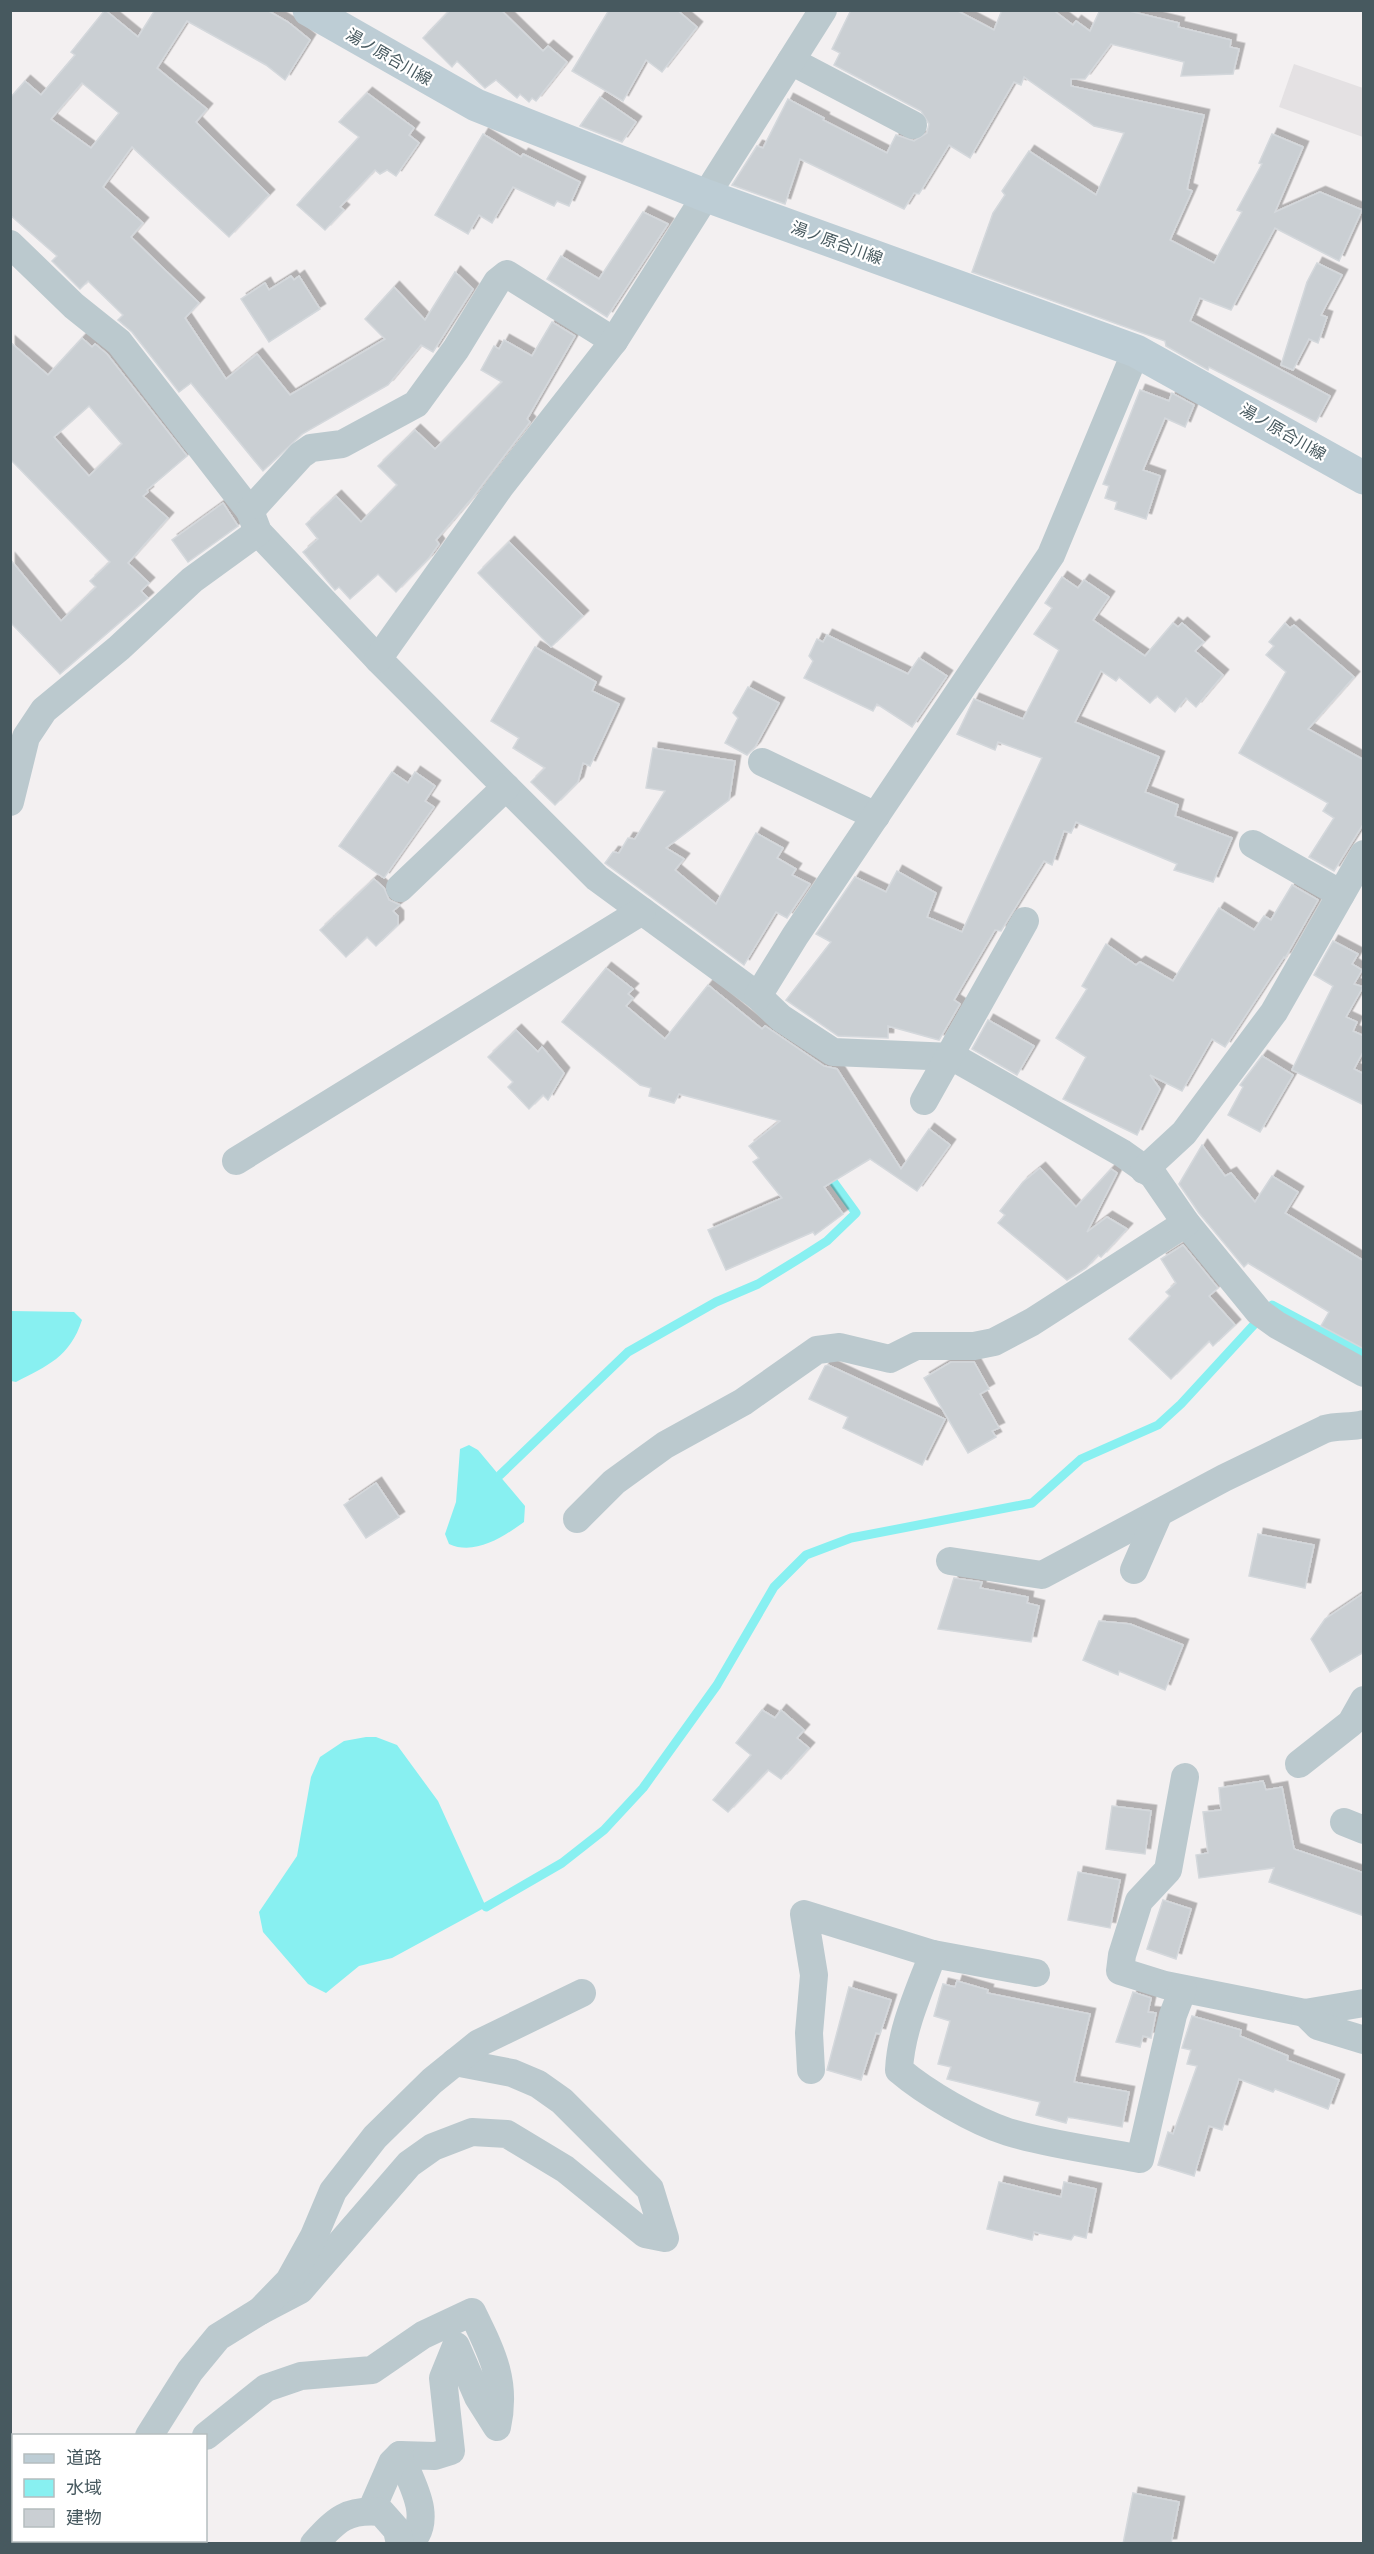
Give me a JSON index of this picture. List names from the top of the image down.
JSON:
{
  "streets": {
    "main road": ["湯ノ原合川線"]
  },
  "legend": ["道路", "水域", "建物"]
}
